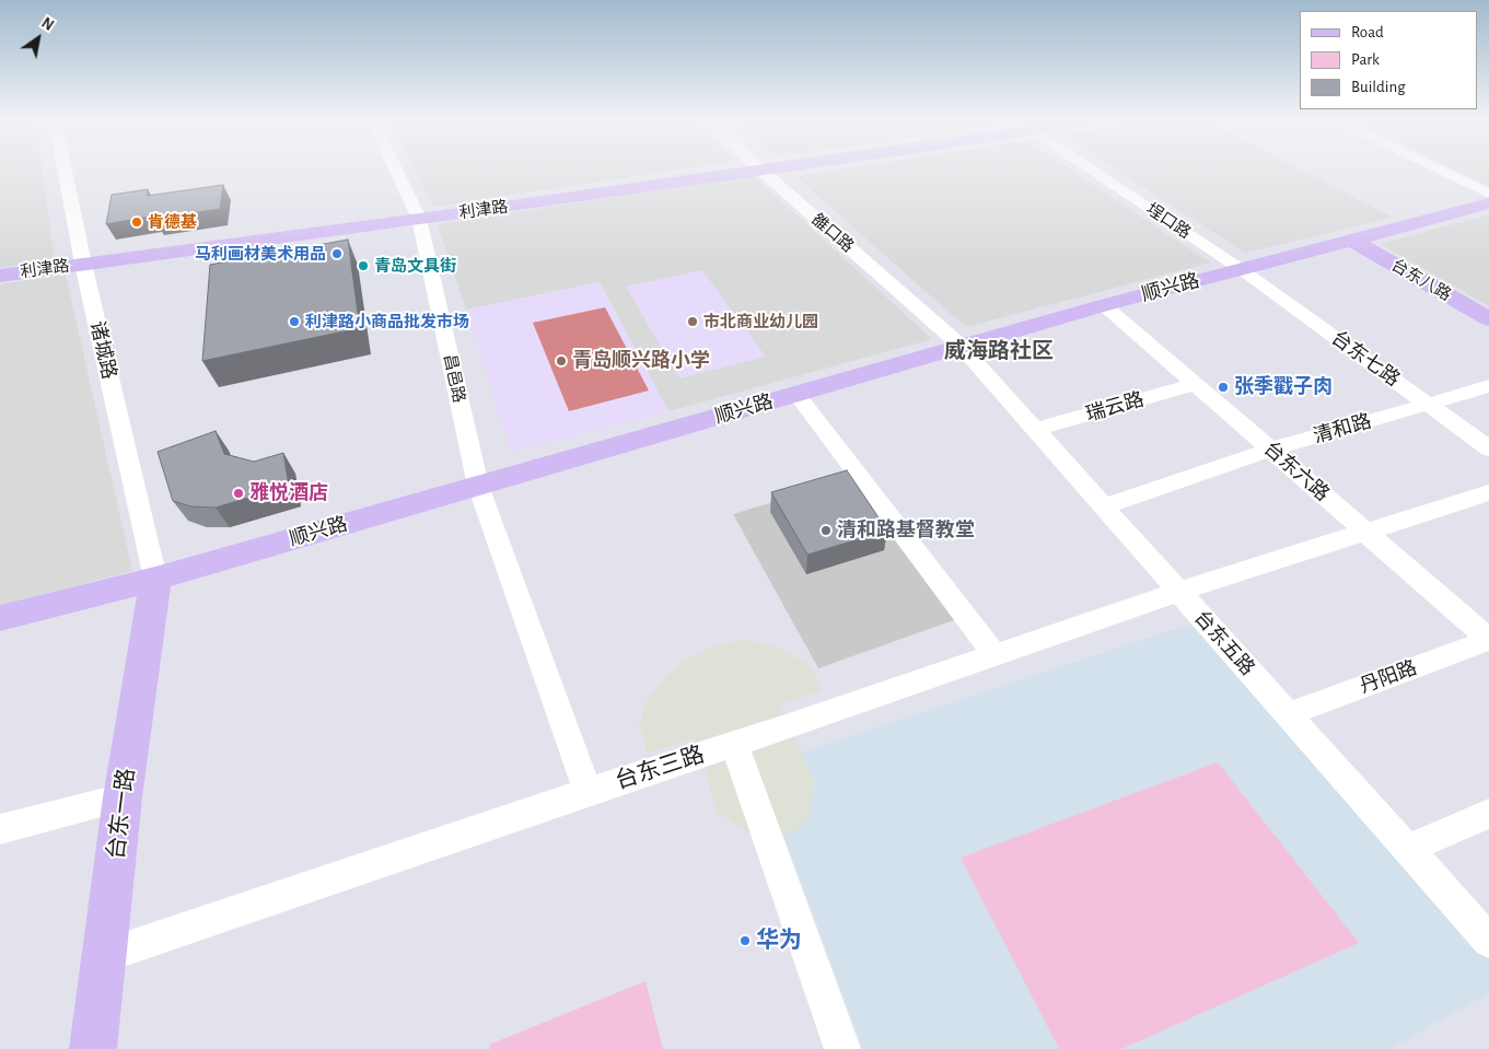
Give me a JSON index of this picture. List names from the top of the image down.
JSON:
{
  "streets": {
    "street": [
      "利津路",
      "埕口路",
      "雒口路",
      "台东八路",
      "顺兴路",
      "诸城路",
      "台东七路",
      "昌邑路",
      "瑞云路",
      "清和路",
      "台东六路",
      "台东五路",
      "丹阳路",
      "台东三路",
      "台东一路"
    ]
  },
  "crossings": [
    ["利津路", "雒口路"],
    ["利津路", "诸城路"],
    ["利津路", "昌邑路"],
    ["埕口路", "顺兴路"],
    ["埕口路", "台东七路"],
    ["雒口路", "顺兴路"],
    ["雒口路", "台东五路"],
    ["台东八路", "顺兴路"],
    ["顺兴路", "诸城路"],
    ["顺兴路", "台东七路"],
    ["顺兴路", "昌邑路"],
    ["顺兴路", "台东六路"],
    ["顺兴路", "台东五路"],
    ["顺兴路", "台东一路"],
    ["诸城路", "台东一路"],
    ["台东七路", "清和路"],
    ["瑞云路", "台东六路"],
    ["瑞云路", "台东五路"],
    ["清和路", "台东六路"],
    ["清和路", "台东五路"],
    ["台东六路", "丹阳路"],
    ["台东六路", "台东三路"],
    ["台东五路", "丹阳路"],
    ["台东五路", "台东三路"],
    ["台东三路", "台东一路"]
  ],
  "districts": ["威海路社区"],
  "places": [
    "肯德基",
    "马利画材美术用品",
    "青岛文具街",
    "利津路小商品批发市场",
    "市北商业幼儿园",
    "青岛顺兴路小学",
    "张季戳子肉",
    "雅悦酒店",
    "清和路基督教堂",
    "华为"
  ],
  "legend": ["Road", "Park", "Building"],
  "north": "top right"
}
